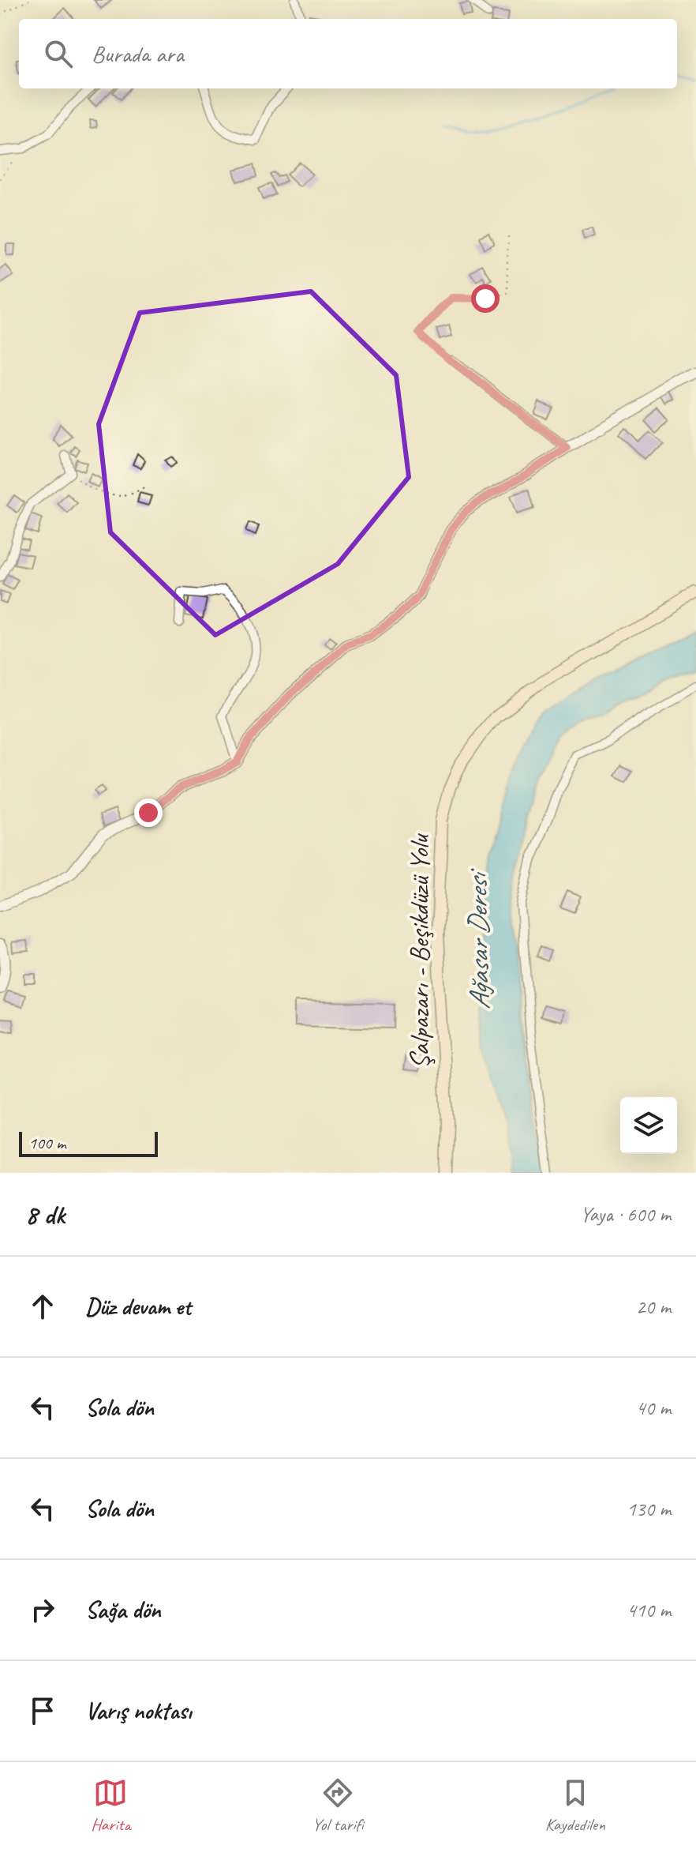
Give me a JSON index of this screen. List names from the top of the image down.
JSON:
{
  "streets": {
    "main road": ["Şalpazarı - Beşikdüzü Yolu"]
  },
  "water": ["Ağasar Deresi"],
  "scale_bar": "100 m",
  "page": {
    "search": "Burada ara",
    "scale": "100 m",
    "heading": ["8 dk", "Yaya · 600 m"],
    "list": [
      ["Düz devam et", "20 m"],
      ["Sola dön", "40 m"],
      ["Sola dön", "130 m"],
      ["Sağa dön", "410 m"],
      "Varış noktası"
    ],
    "nav": ["Harita", "Yol tarifi", "Kaydedilen"]
  }
}
